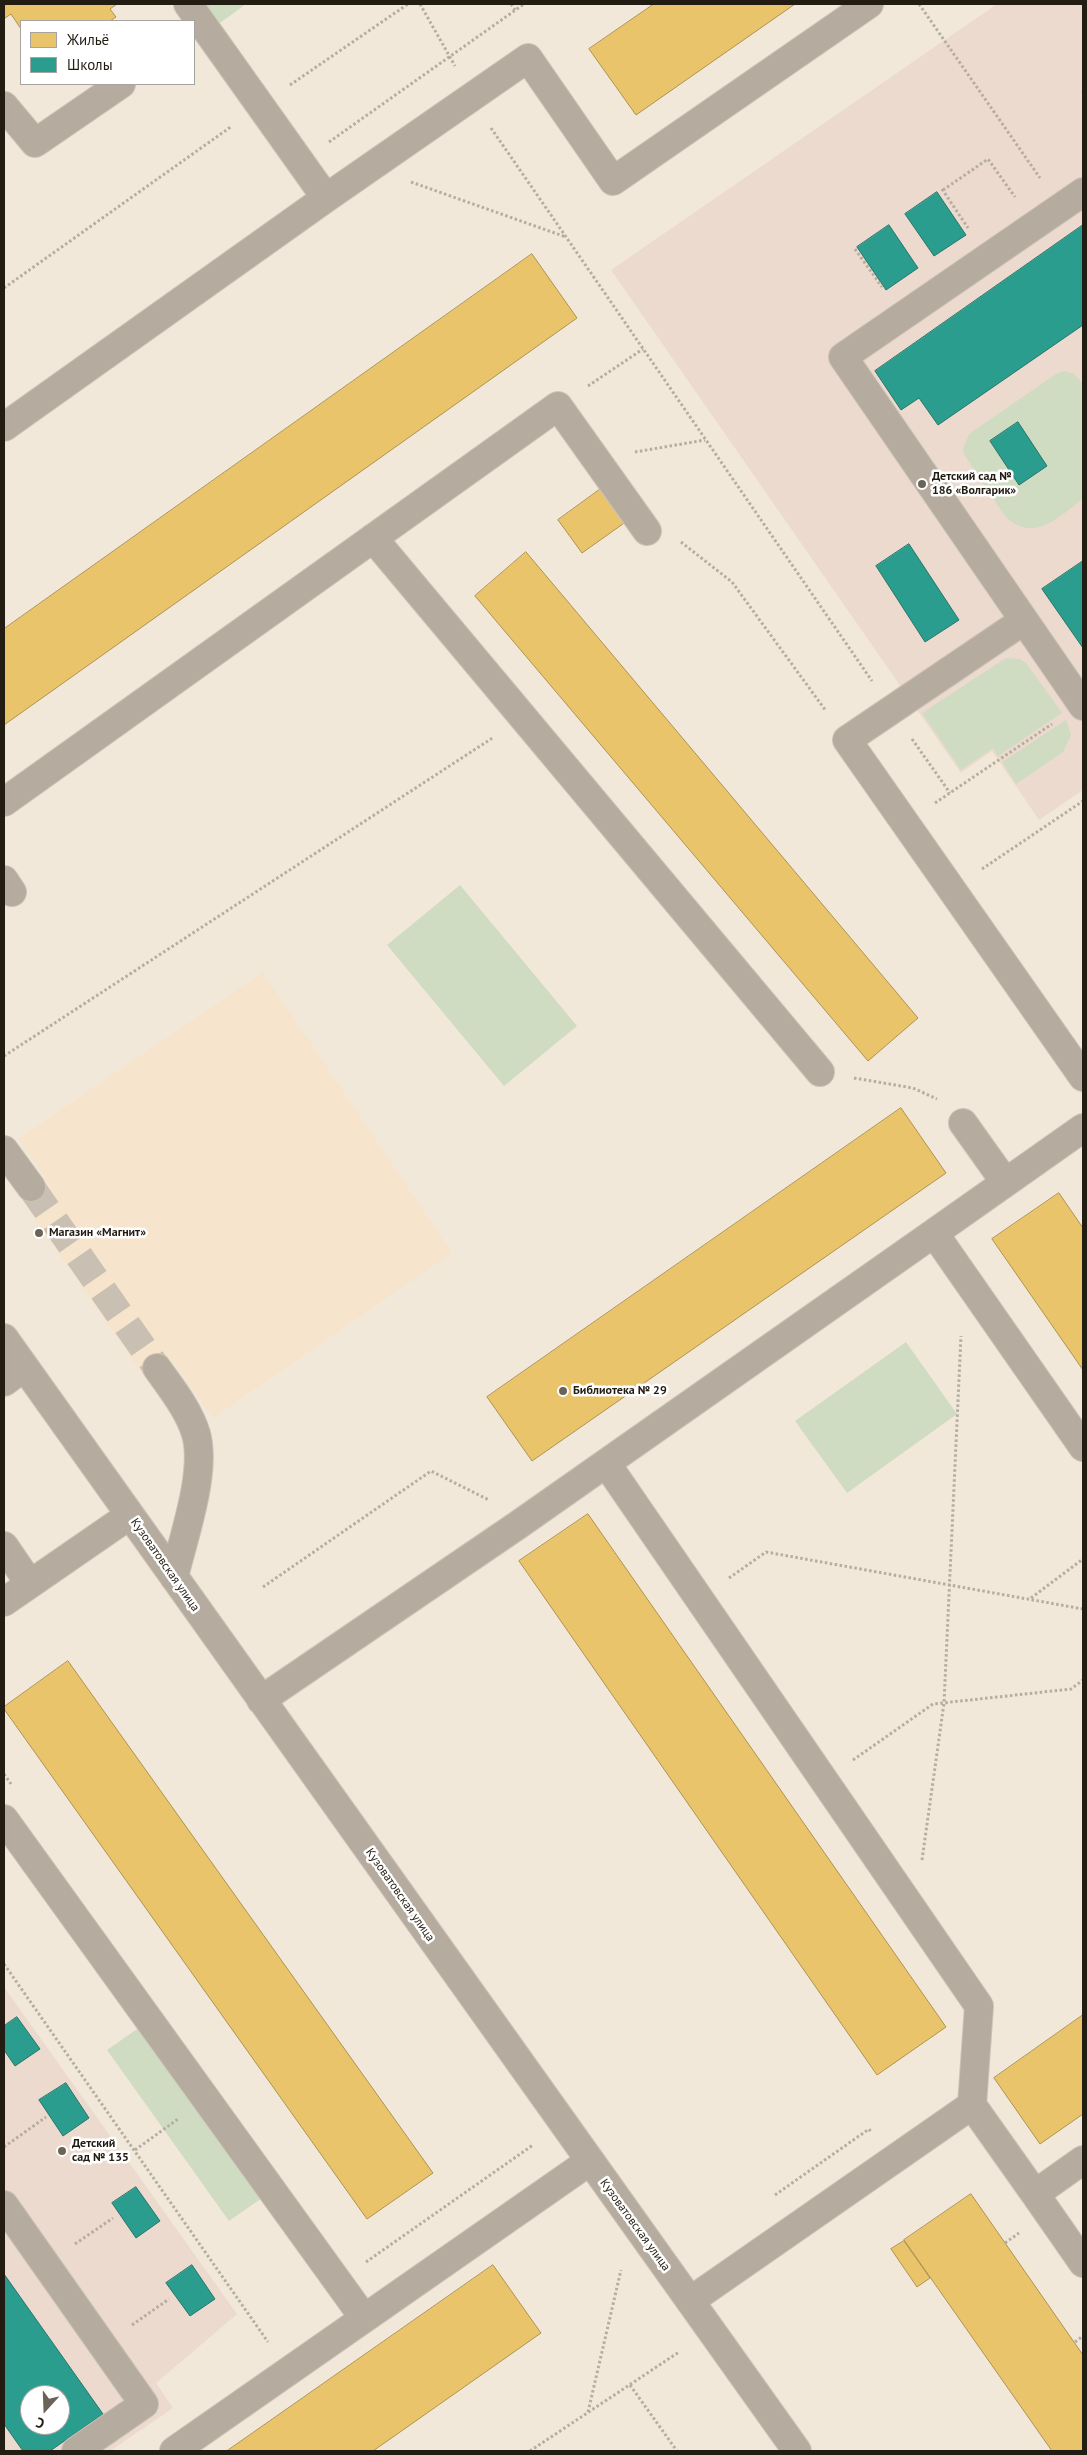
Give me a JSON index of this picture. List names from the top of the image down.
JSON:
{
  "streets": {
    "street": ["Кузоватовская улица"]
  },
  "places": [
    "Детский сад № 186 «Волгарик»",
    "Магазин «Магнит»",
    "Библиотека № 29",
    "Детский сад № 135"
  ],
  "legend": ["Жильё", "Школы"],
  "north": "bottom"
}
